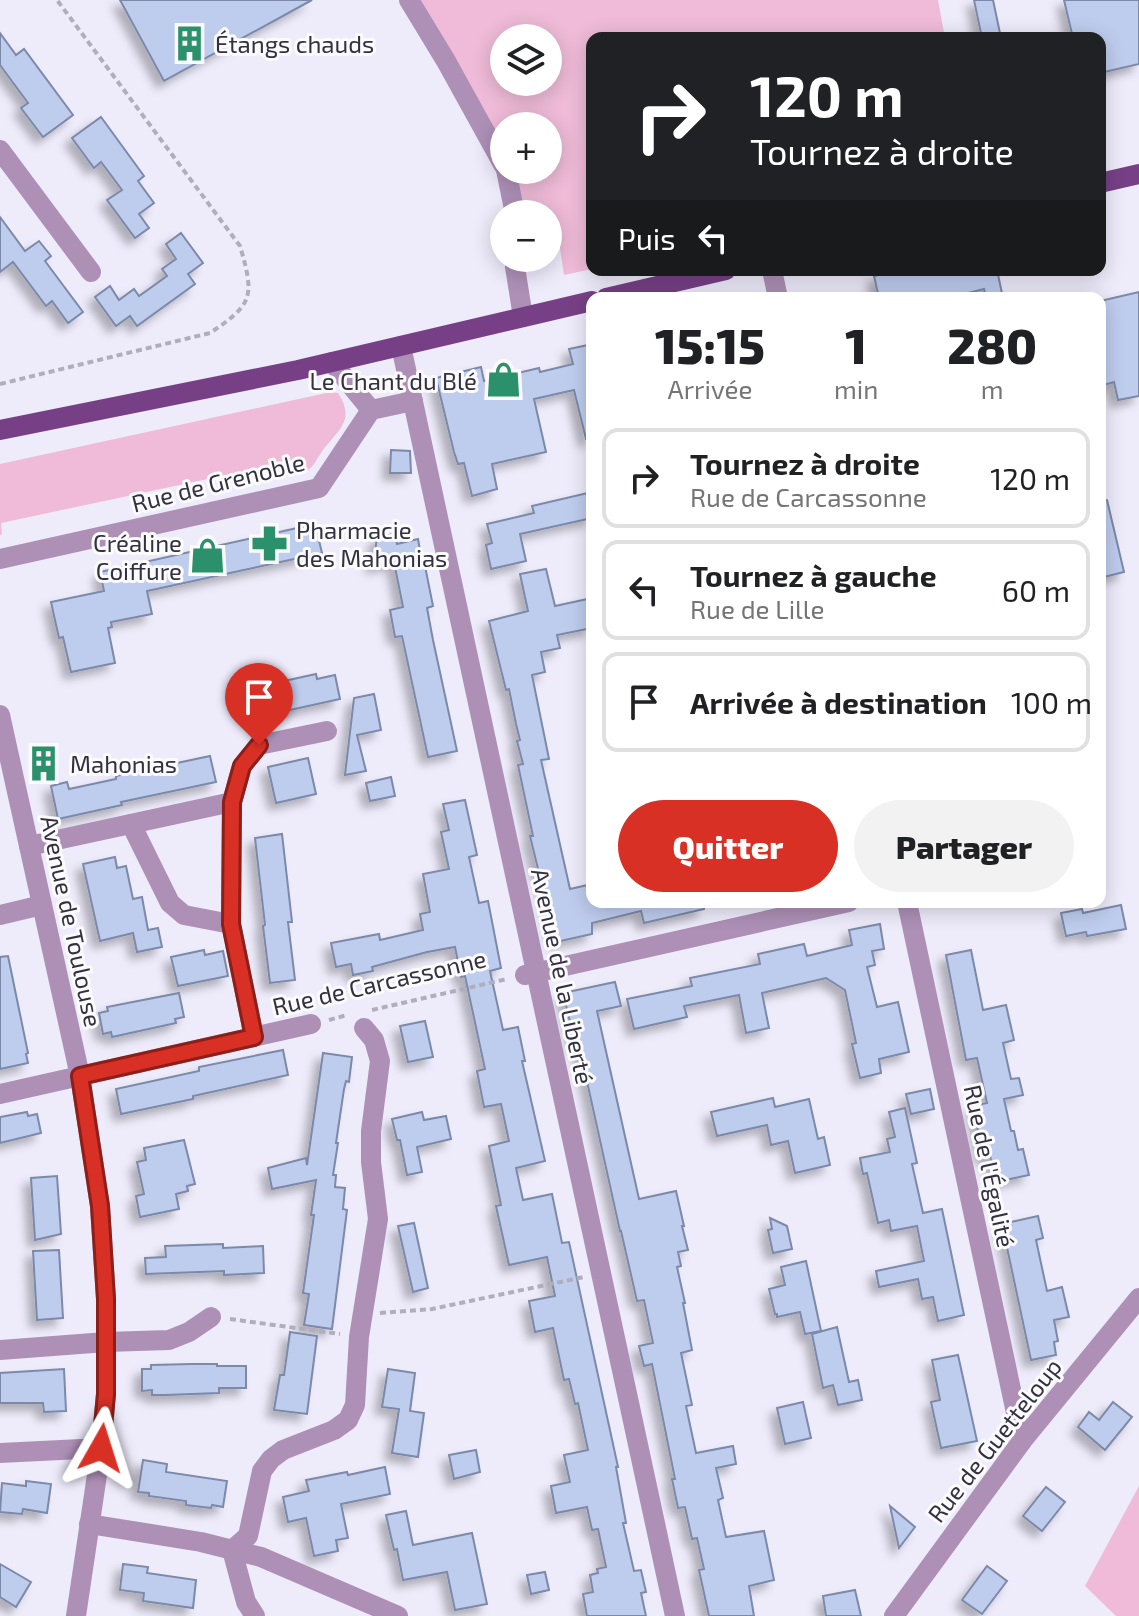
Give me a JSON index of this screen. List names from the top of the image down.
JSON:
{
  "streets": {
    "street": [
      "Rue de Grenoble",
      "Avenue de Toulouse",
      "Avenue de la Liberté",
      "Rue de Carcassonne",
      "Rue de l'Égalité",
      "Rue de Guetteloup"
    ]
  },
  "crossings": [
    ["Avenue de Toulouse", "Rue de Carcassonne"],
    ["Avenue de la Liberté", "Rue de Carcassonne"],
    ["Rue de l'Égalité", "Rue de Guetteloup"]
  ],
  "places": {
    "building": ["Étangs chauds", "Mahonias"],
    "shop": ["Le Chant du Blé", "Créaline Coiffure"],
    "pharmacy": ["Pharmacie des Mahonias"]
  },
  "page": {
    "map_buttons": ["+", "−"],
    "turn": ["120 m", "Tournez à droite"],
    "then": "Puis",
    "eta": [
      "15:15",
      "Arrivée",
      "1",
      "min",
      "280",
      "m"
    ],
    "list": [
      {
        "name": "Tournez à droite",
        "note": "Rue de Carcassonne",
        "value": "120 m"
      },
      {
        "name": "Tournez à gauche",
        "note": "Rue de Lille",
        "value": "60 m"
      },
      {
        "name": "Arrivée à destination",
        "value": "100 m"
      }
    ],
    "buttons": ["Quitter", "Partager"]
  }
}
